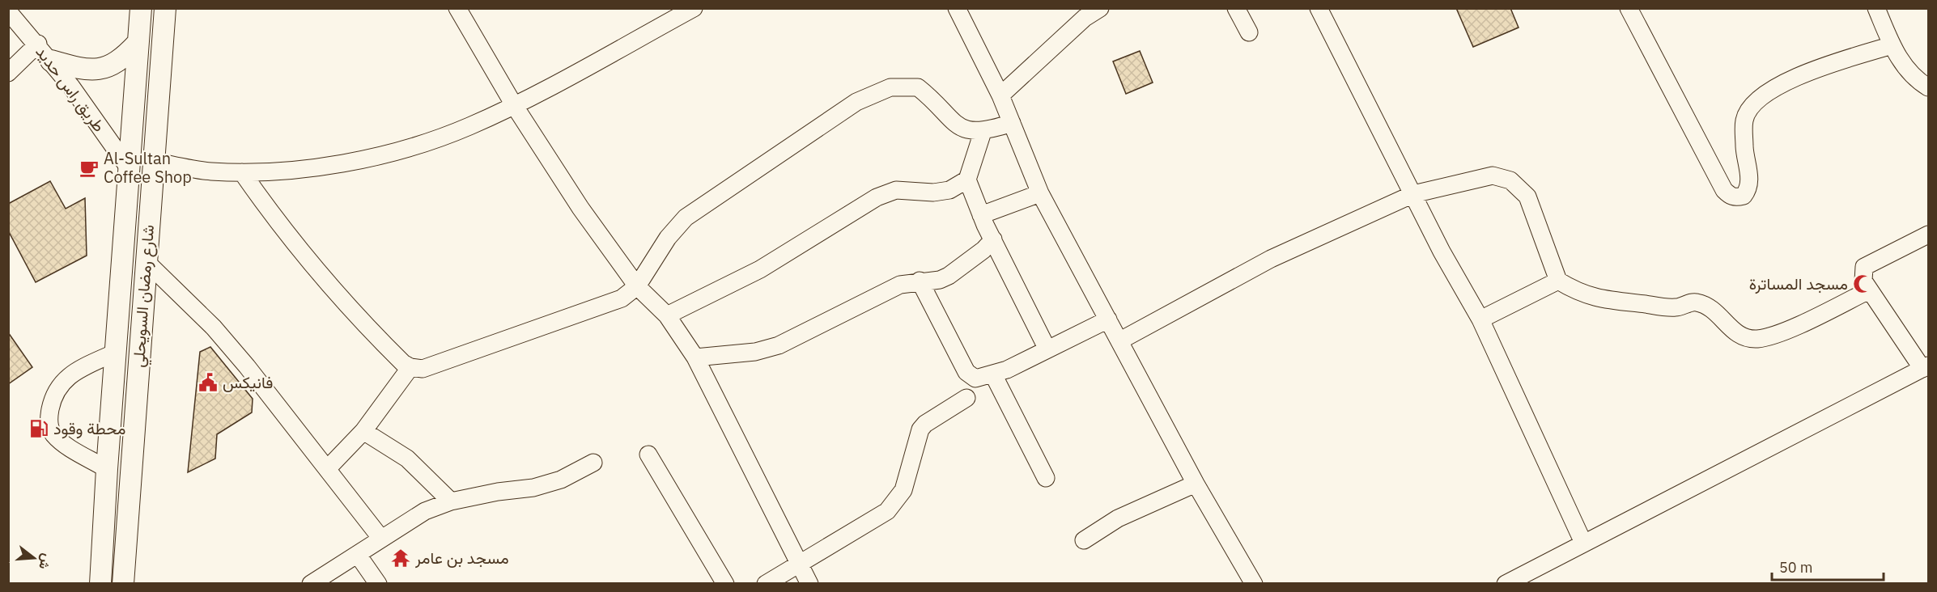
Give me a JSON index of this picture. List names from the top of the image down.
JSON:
{
  "streets": {
    "main road": ["شارع رمضان السويحلي"],
    "street": ["طريق راس حديد"]
  },
  "crossings": [
    ["طريق راس حديد", "شارع رمضان السويحلي"]
  ],
  "places": {
    "cafe": ["Al-Sultan Coffee Shop"],
    "mosque": ["مسجد المساترة"],
    "public building": ["فانيكس"],
    "fuel station": ["محطة وقود"],
    "temple": ["مسجد بن عامر"]
  },
  "scale_bar": "50 m",
  "north": "right"
}
